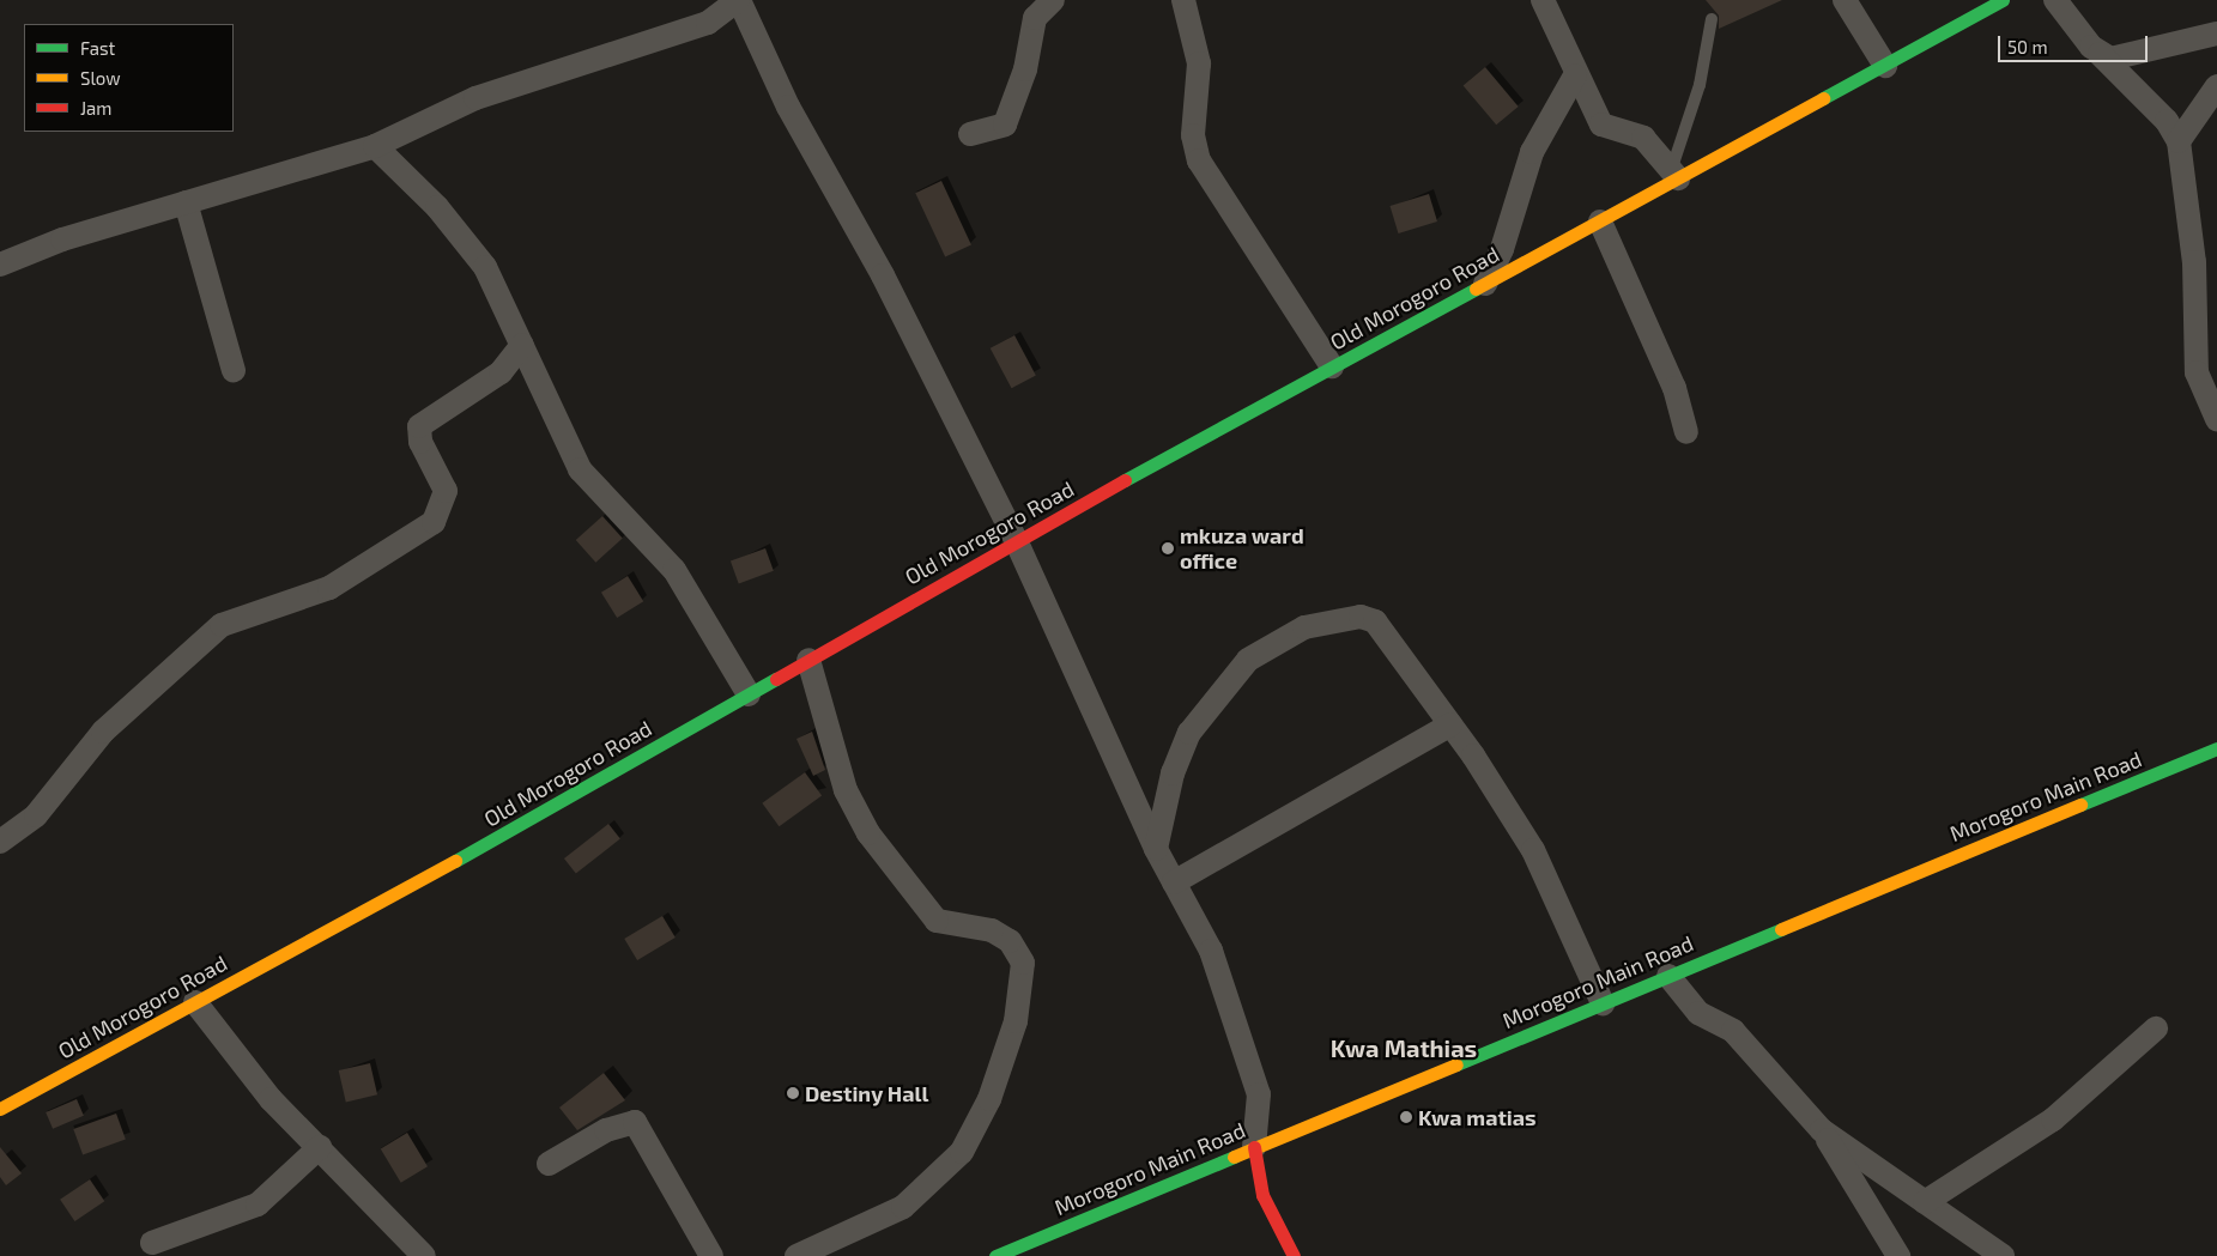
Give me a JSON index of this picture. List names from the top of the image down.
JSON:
{
  "streets": {
    "main road": ["Old Morogoro Road", "Morogoro Main Road"]
  },
  "districts": ["Kwa Mathias"],
  "places": ["mkuza ward office", "Destiny Hall", "Kwa matias"],
  "legend": ["Fast", "Slow", "Jam"],
  "scale_bar": "50 m"
}
